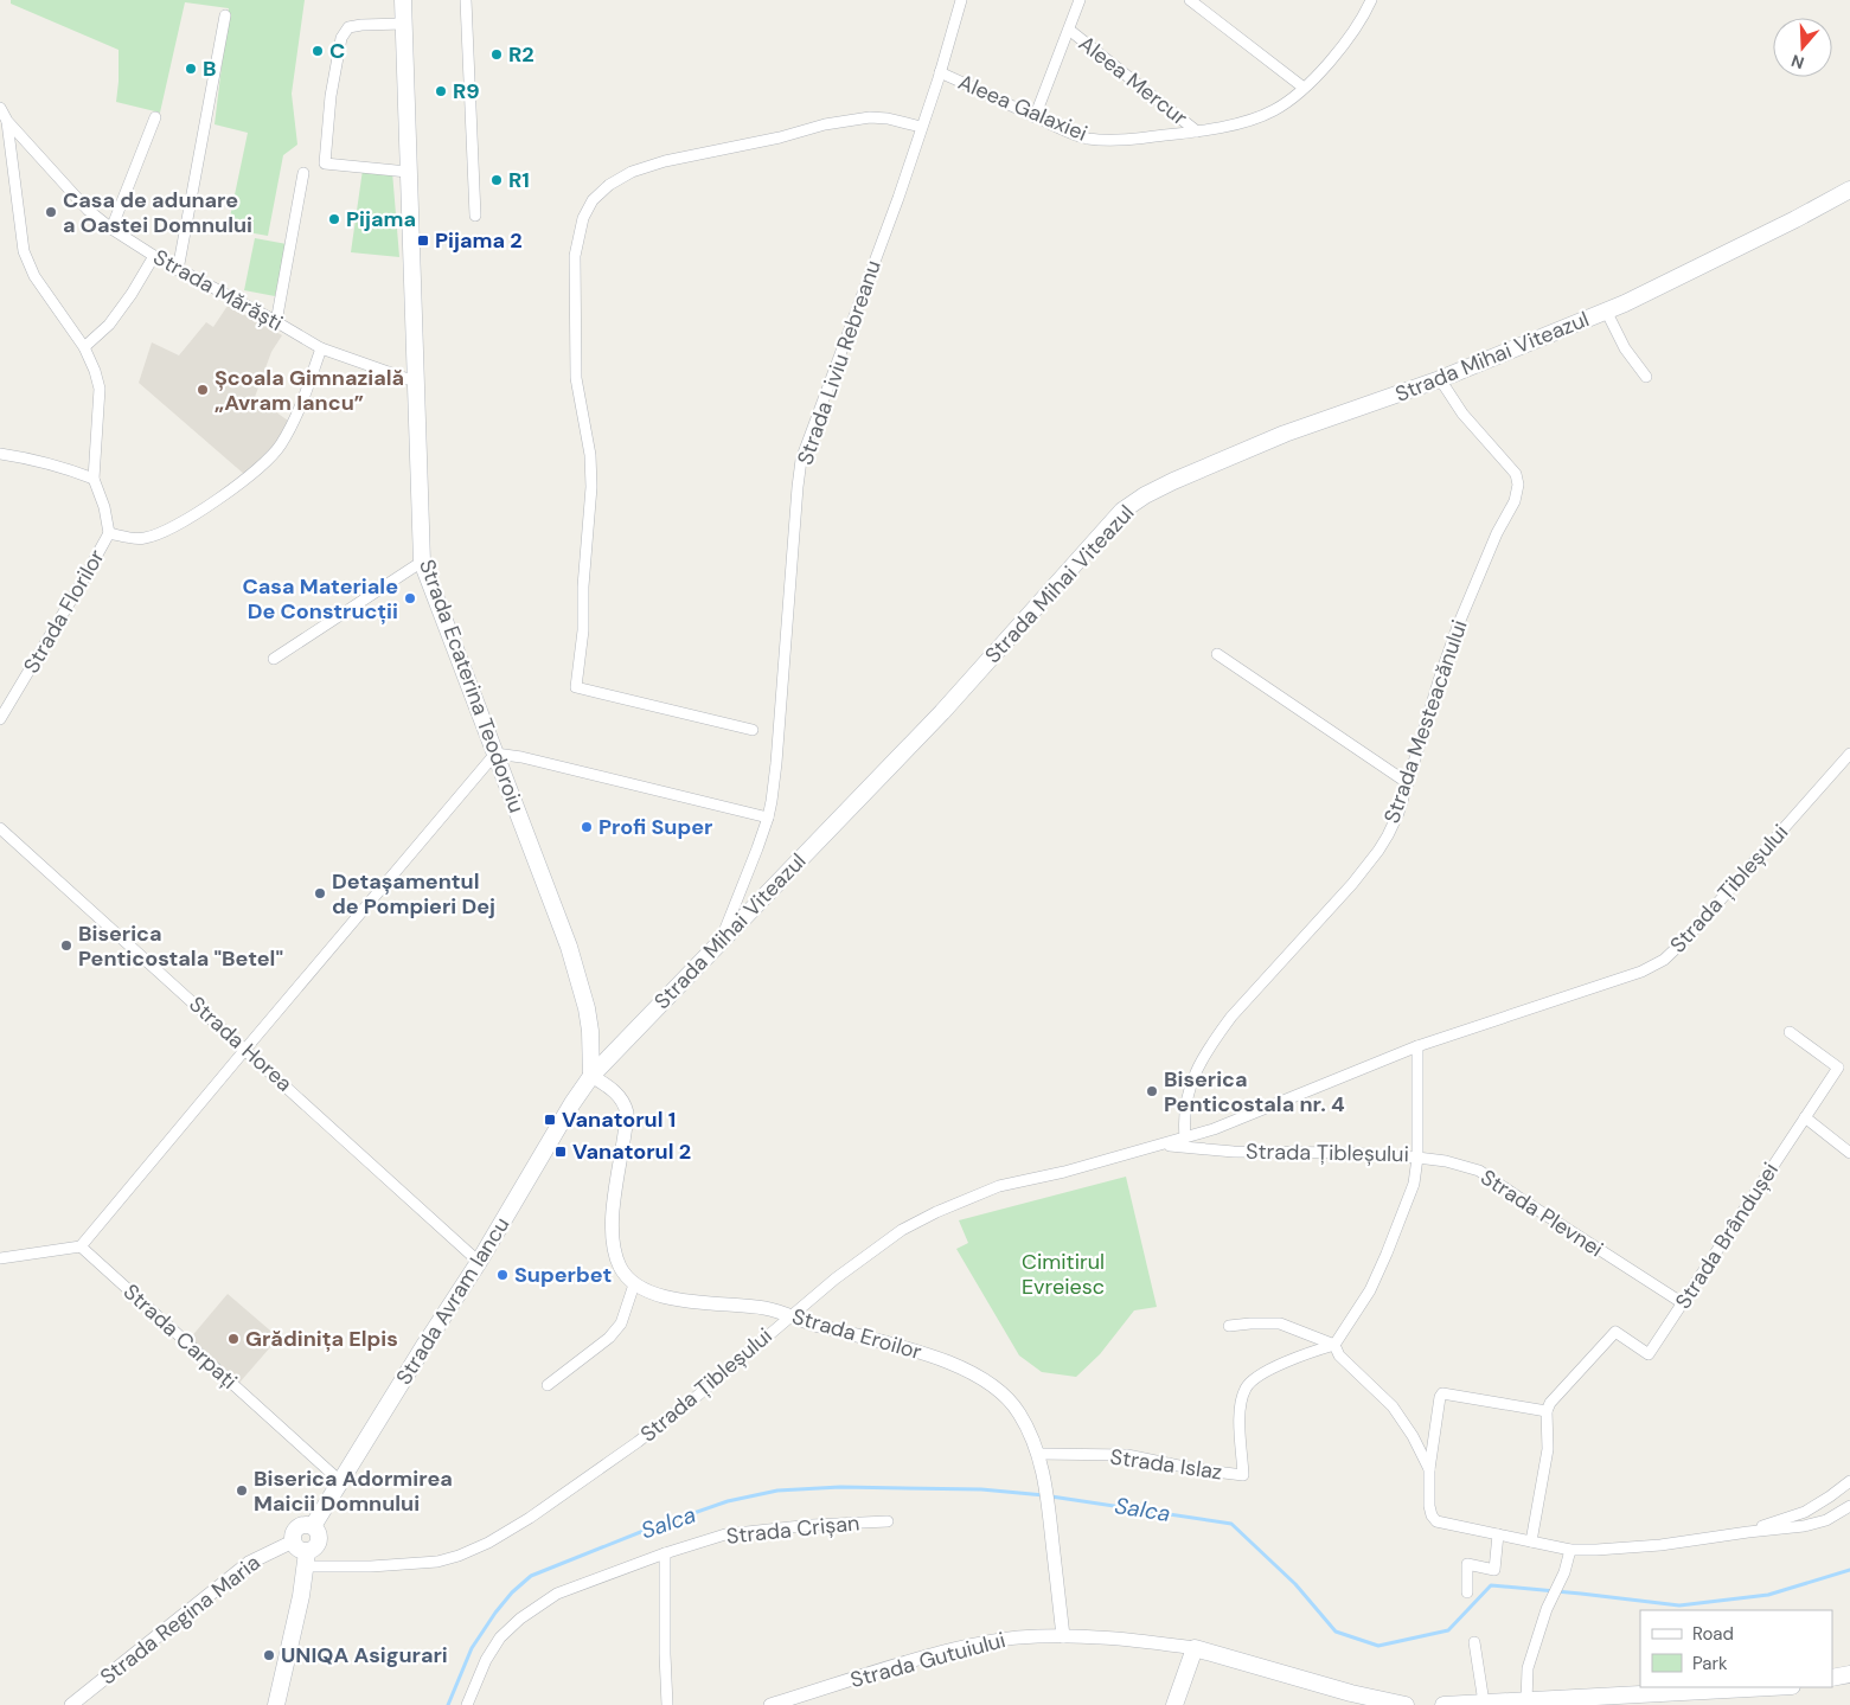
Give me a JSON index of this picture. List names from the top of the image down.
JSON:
{
  "streets": {
    "main road": ["Strada Mihai Viteazul", "Strada Ecaterina Teodoroiu", "Strada Avram Iancu"],
    "street": [
      "Aleea Mercur",
      "Aleea Galaxiei",
      "Strada Mărăști",
      "Strada Liviu Rebreanu",
      "Strada Florilor",
      "Strada Mesteacănului",
      "Strada Țibleșului",
      "Strada Horea",
      "Strada Plevnei",
      "Strada Brândușei",
      "Strada Eroilor",
      "Strada Carpați",
      "Strada Islaz",
      "Strada Crișan",
      "Strada Regina Maria",
      "Strada Gutuiului"
    ]
  },
  "crossings": [
    ["Aleea Mercur", "Aleea Galaxiei"],
    ["Aleea Galaxiei", "Strada Liviu Rebreanu"],
    ["Strada Mărăști", "Strada Ecaterina Teodoroiu"],
    ["Strada Mihai Viteazul", "Strada Liviu Rebreanu"],
    ["Strada Mihai Viteazul", "Strada Ecaterina Teodoroiu"],
    ["Strada Mihai Viteazul", "Strada Mesteacănului"],
    ["Strada Mihai Viteazul", "Strada Avram Iancu"],
    ["Strada Ecaterina Teodoroiu", "Strada Avram Iancu"],
    ["Strada Mesteacănului", "Strada Țibleșului"],
    ["Strada Țibleșului", "Strada Plevnei"],
    ["Strada Țibleșului", "Strada Avram Iancu"],
    ["Strada Țibleșului", "Strada Eroilor"],
    ["Strada Țibleșului", "Strada Regina Maria"],
    ["Strada Horea", "Strada Avram Iancu"],
    ["Strada Plevnei", "Strada Brândușei"],
    ["Strada Avram Iancu", "Strada Carpați"],
    ["Strada Avram Iancu", "Strada Regina Maria"],
    ["Strada Eroilor", "Strada Islaz"],
    ["Strada Eroilor", "Strada Gutuiului"]
  ],
  "water": ["Salca"],
  "parks": ["Cimitirul Evreiesc"],
  "places": {
    "other": [
      "C",
      "R2",
      "B",
      "R9",
      "R1",
      "Casa de adunare a Oastei Domnului",
      "Pijama",
      "Școala Gimnazială „Avram Iancu”",
      "Casa Materiale De Construcții",
      "Profi Super",
      "Detașamentul de Pompieri Dej",
      "Biserica Penticostala \"Betel\"",
      "Biserica Penticostala nr. 4",
      "Superbet",
      "Grădinița Elpis",
      "Biserica Adormirea Maicii Domnului",
      "UNIQA Asigurari"
    ],
    "transit": ["Pijama 2", "Vanatorul 1", "Vanatorul 2"]
  },
  "legend": ["Road", "Park"],
  "north": "bottom"
}
